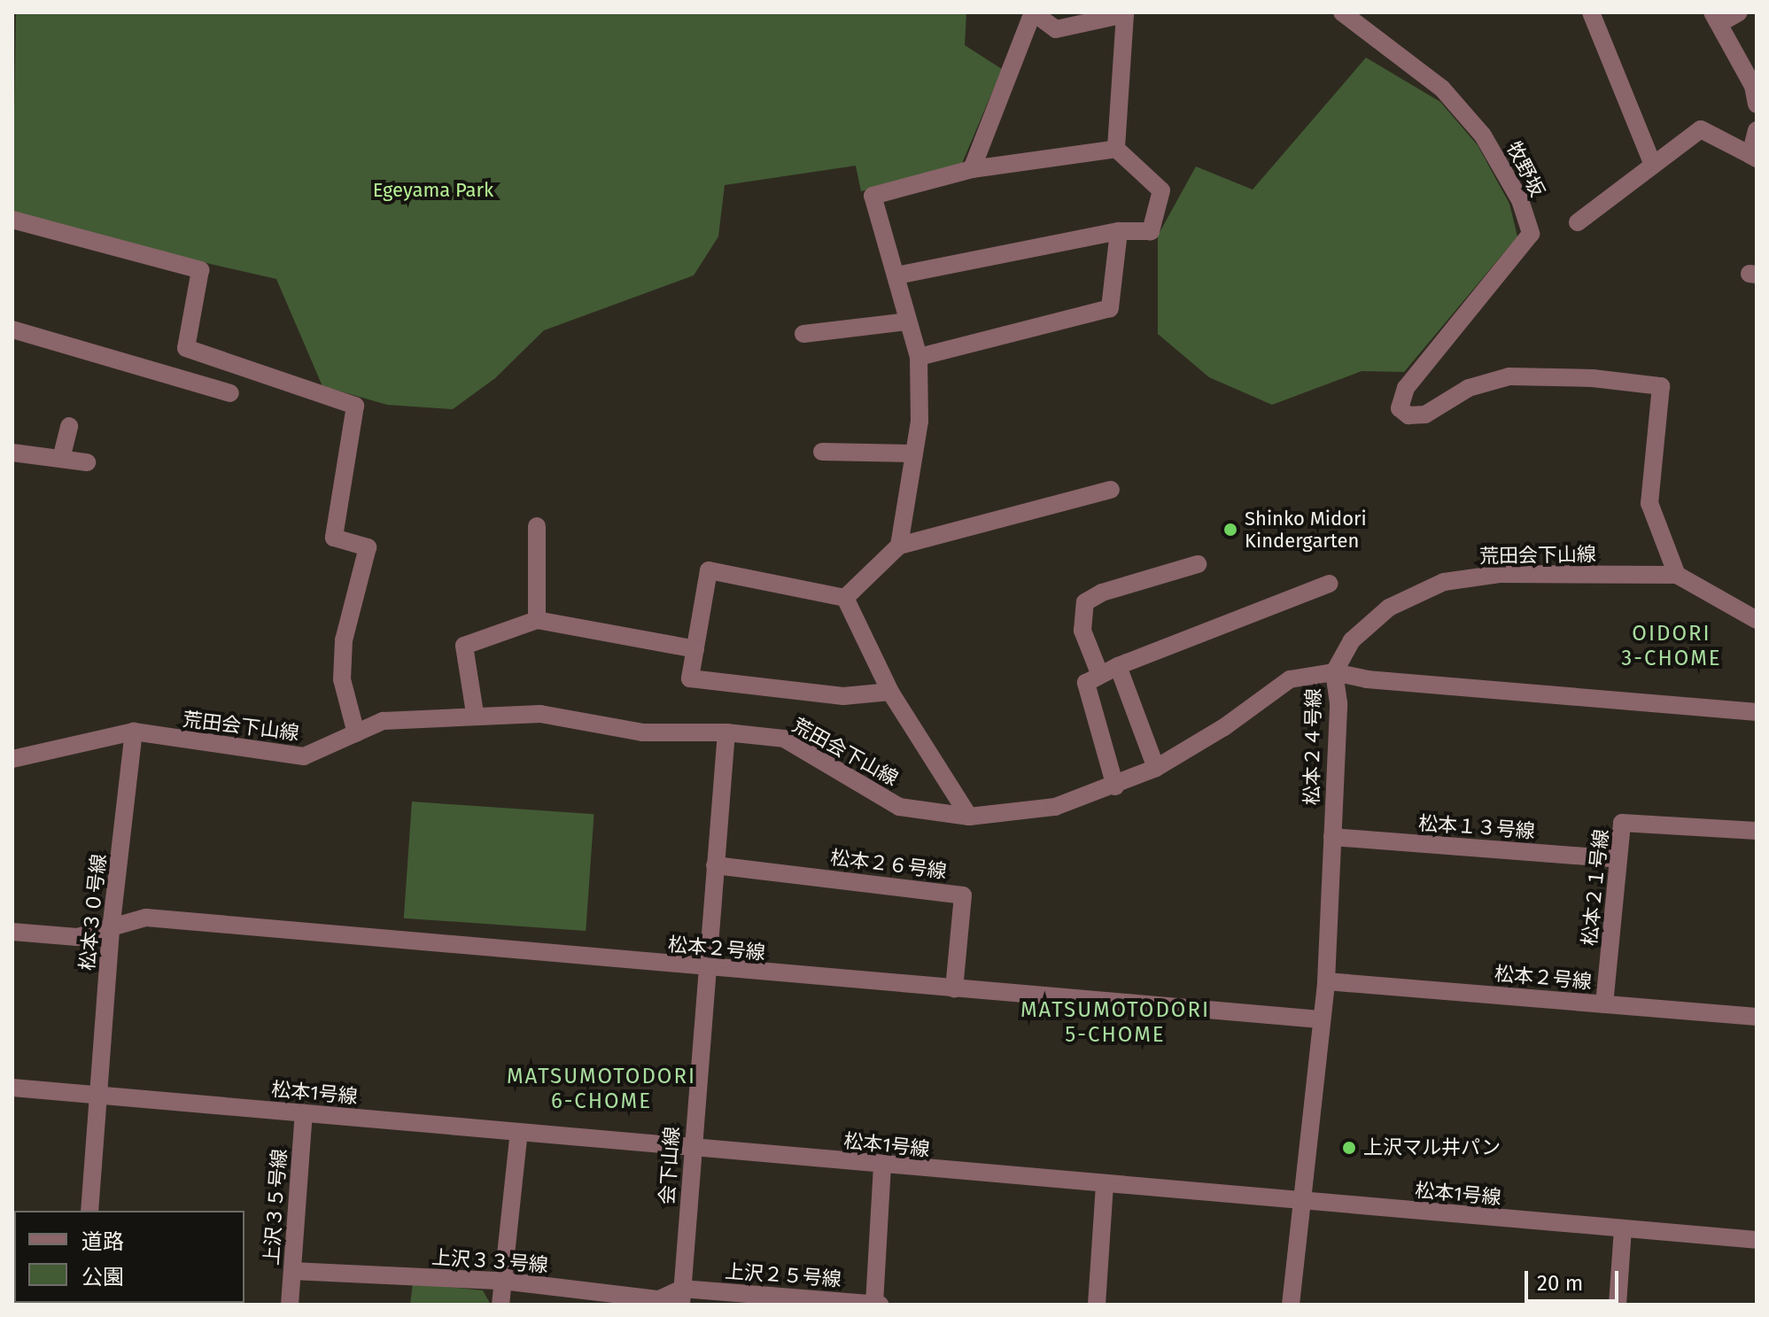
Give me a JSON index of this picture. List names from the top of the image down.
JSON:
{
  "streets": {
    "street": [
      "牧野坂",
      "荒田会下山線",
      "松本２４号線",
      "松本１３号線",
      "松本２６号線",
      "松本２１号線",
      "松本３０号線",
      "松本２号線",
      "松本1号線",
      "会下山線",
      "上沢３５号線",
      "上沢３３号線",
      "上沢２５号線"
    ]
  },
  "crossings": [
    ["牧野坂", "荒田会下山線"],
    ["荒田会下山線", "松本２４号線"],
    ["荒田会下山線", "松本３０号線"],
    ["荒田会下山線", "会下山線"],
    ["松本２４号線", "松本１３号線"],
    ["松本２４号線", "松本２号線"],
    ["松本２４号線", "松本1号線"],
    ["松本１３号線", "松本２１号線"],
    ["松本２６号線", "松本２号線"],
    ["松本２６号線", "会下山線"],
    ["松本２１号線", "松本２号線"],
    ["松本３０号線", "松本２号線"],
    ["松本３０号線", "松本1号線"],
    ["松本２号線", "会下山線"],
    ["松本1号線", "会下山線"],
    ["松本1号線", "上沢３５号線"],
    ["会下山線", "上沢３３号線"],
    ["会下山線", "上沢２５号線"],
    ["上沢３５号線", "上沢３３号線"],
    ["上沢３３号線", "上沢２５号線"]
  ],
  "districts": ["OIDORI 3-CHOME", "MATSUMOTODORI 5-CHOME", "MATSUMOTODORI 6-CHOME"],
  "parks": ["Egeyama Park"],
  "places": ["Shinko Midori Kindergarten", "上沢マル井パン"],
  "legend": ["道路", "公園"],
  "scale_bar": "20 m"
}
